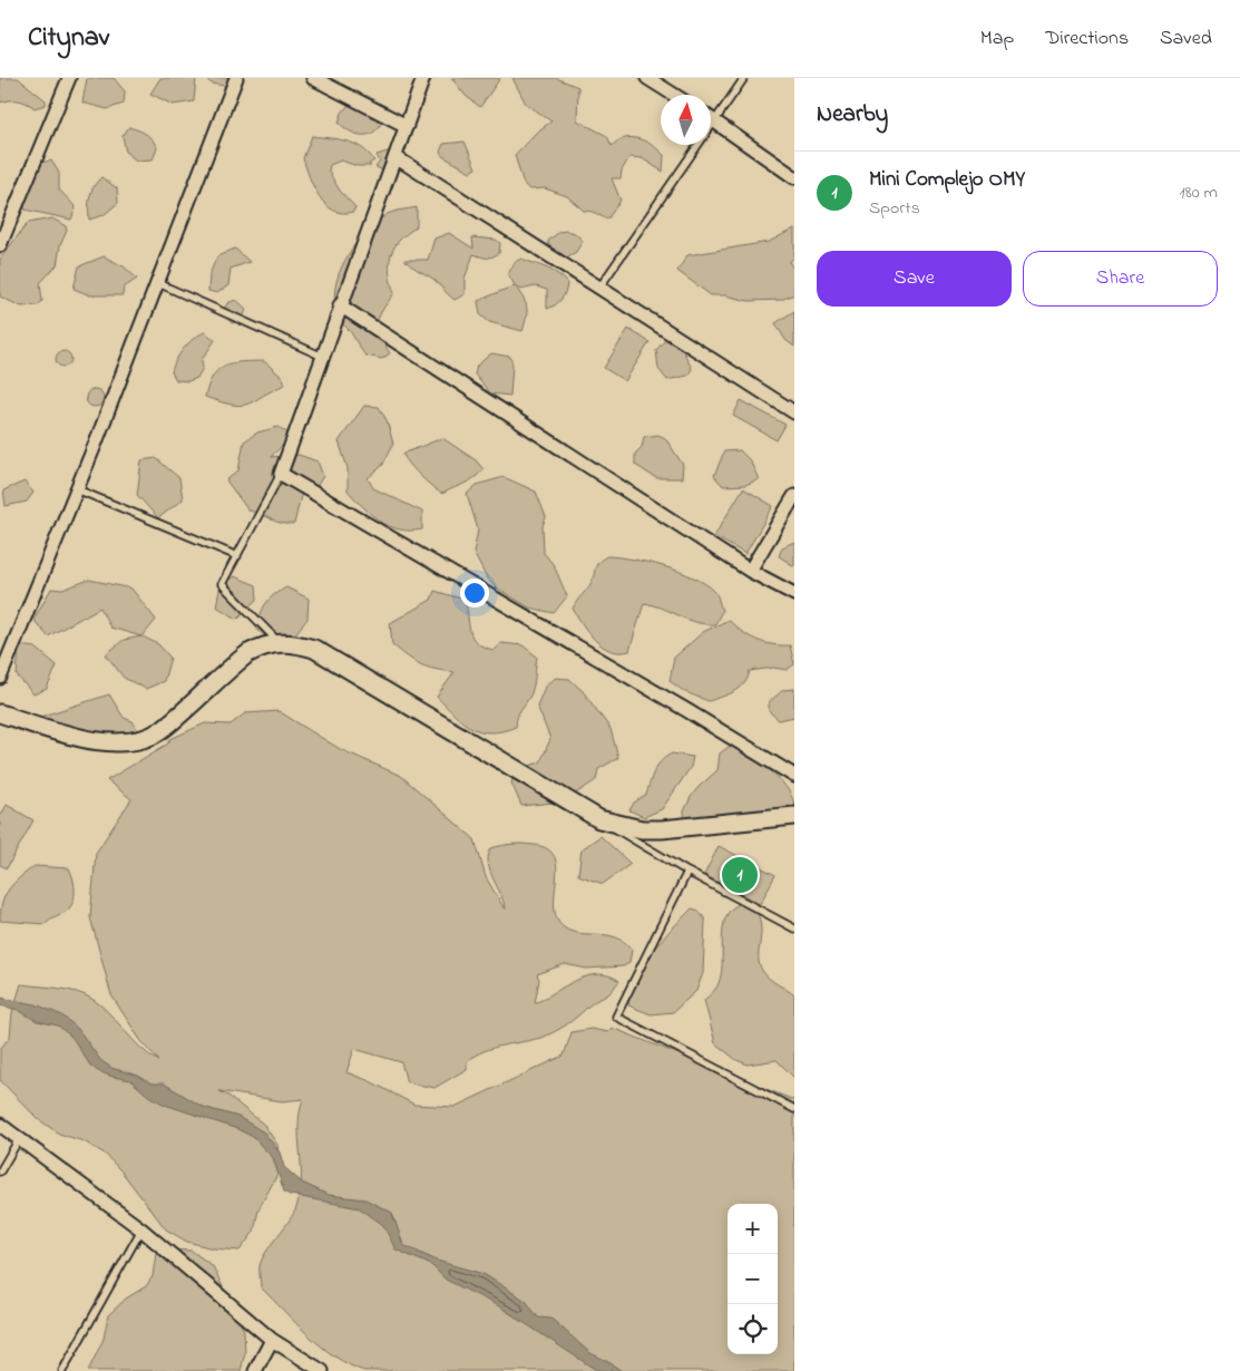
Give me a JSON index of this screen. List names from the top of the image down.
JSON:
{
  "north": "top",
  "page": {
    "header": "Citynav",
    "nav": ["Map", "Directions", "Saved"],
    "heading": "Nearby",
    "list": [
      {
        "mark": "1",
        "name": "Mini Complejo OMY",
        "note": "Sports",
        "value": "180 m"
      }
    ],
    "buttons": ["Save", "Share"],
    "pins": "1",
    "map_buttons": ["+", "−"]
  }
}
